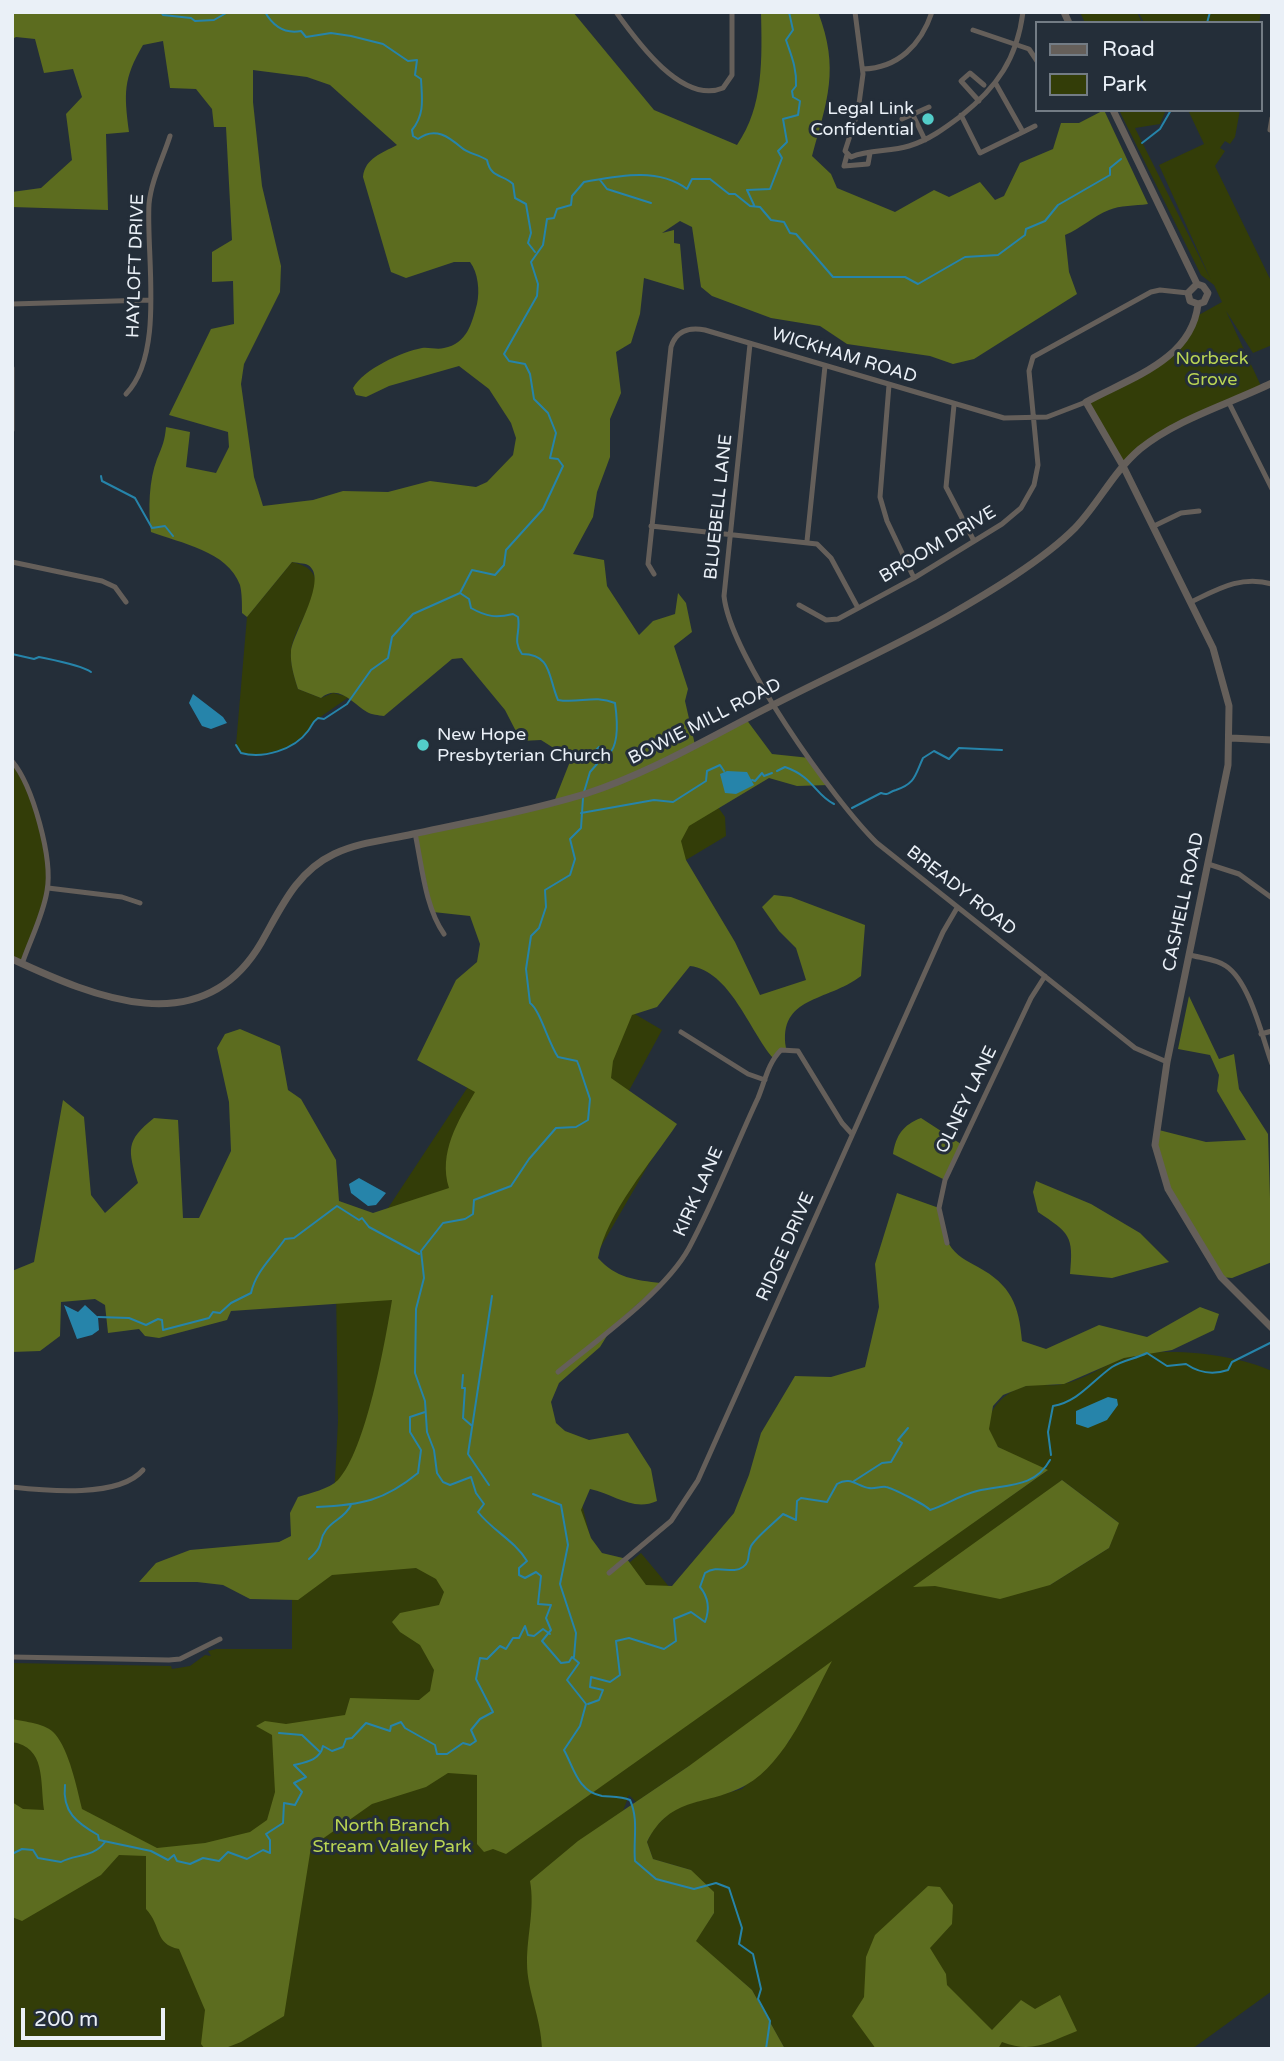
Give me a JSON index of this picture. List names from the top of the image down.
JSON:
{
  "streets": {
    "street": [
      "HAYLOFT DRIVE",
      "WICKHAM ROAD",
      "BLUEBELL LANE",
      "BROOM DRIVE",
      "BOWIE MILL ROAD",
      "BREADY ROAD",
      "CASHELL ROAD",
      "OLNEY LANE",
      "KIRK LANE",
      "RIDGE DRIVE"
    ]
  },
  "crossings": [
    ["WICKHAM ROAD", "BLUEBELL LANE"],
    ["WICKHAM ROAD", "BROOM DRIVE"],
    ["WICKHAM ROAD", "CASHELL ROAD"],
    ["BLUEBELL LANE", "BOWIE MILL ROAD"],
    ["BLUEBELL LANE", "BREADY ROAD"],
    ["BOWIE MILL ROAD", "BREADY ROAD"],
    ["BOWIE MILL ROAD", "CASHELL ROAD"],
    ["BREADY ROAD", "CASHELL ROAD"],
    ["BREADY ROAD", "OLNEY LANE"],
    ["BREADY ROAD", "RIDGE DRIVE"],
    ["KIRK LANE", "RIDGE DRIVE"]
  ],
  "parks": ["Norbeck Grove", "North Branch Stream Valley Park"],
  "places": ["Legal Link Confidential", "New Hope Presbyterian Church"],
  "legend": ["Road", "Park"],
  "scale_bar": "200 m"
}
